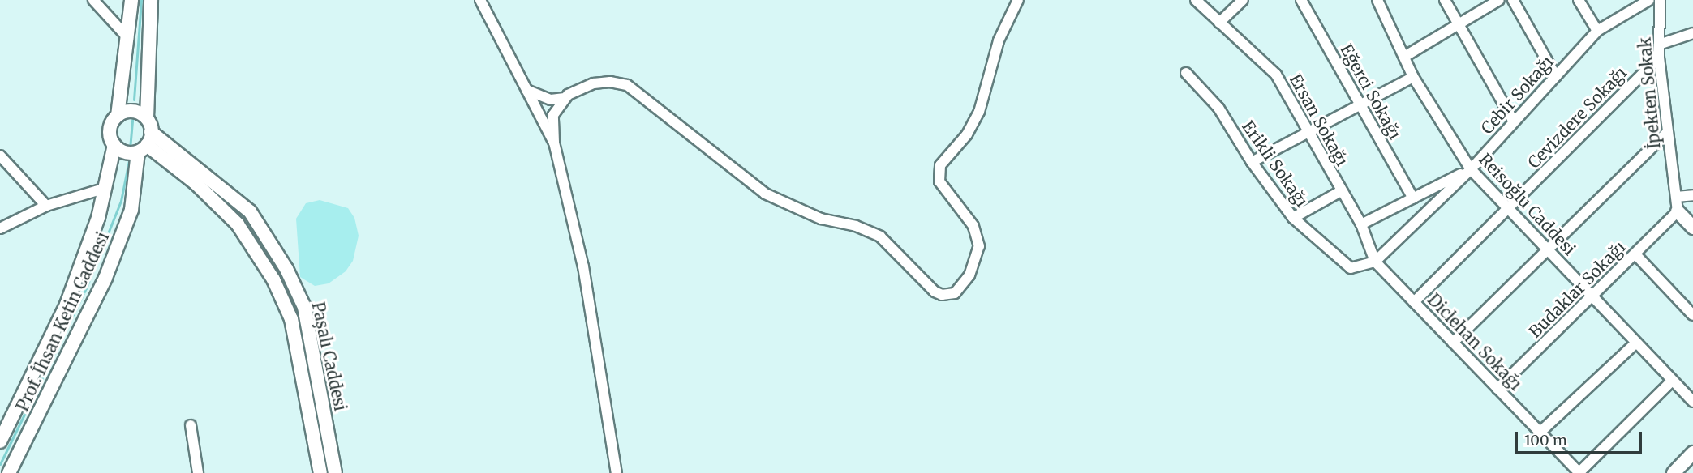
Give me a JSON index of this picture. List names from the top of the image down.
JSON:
{
  "streets": {
    "street": [
      "Eğerci Sokağı",
      "İpekten Sokak",
      "Cebir Sokağı",
      "Cevizdere Sokağı",
      "Ersan Sokağı",
      "Erikli Sokağı",
      "Reisoğlu Caddesi",
      "Budaklar Sokağı",
      "Prof. İhsan Ketin Caddesi",
      "Diclehan Sokağı",
      "Paşalı Caddesi"
    ]
  },
  "crossings": [
    ["İpekten Sokak", "Cevizdere Sokağı"],
    ["İpekten Sokak", "Budaklar Sokağı"],
    ["Cebir Sokağı", "Erikli Sokağı"],
    ["Cebir Sokağı", "Reisoğlu Caddesi"],
    ["Cebir Sokağı", "Diclehan Sokağı"],
    ["Cevizdere Sokağı", "Reisoğlu Caddesi"],
    ["Cevizdere Sokağı", "Diclehan Sokağı"],
    ["Ersan Sokağı", "Diclehan Sokağı"],
    ["Erikli Sokağı", "Diclehan Sokağı"],
    ["Reisoğlu Caddesi", "Budaklar Sokağı"],
    ["Budaklar Sokağı", "Diclehan Sokağı"],
    ["Prof. İhsan Ketin Caddesi", "Paşalı Caddesi"]
  ],
  "scale_bar": "100 m"
}
